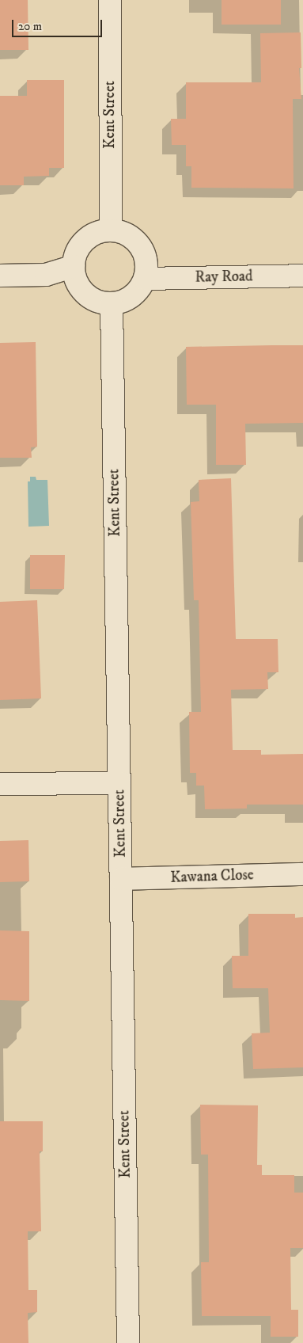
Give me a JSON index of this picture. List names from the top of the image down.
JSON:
{
  "streets": {
    "street": ["Kent Street", "Ray Road", "Kawana Close"]
  },
  "crossings": [
    ["Kent Street", "Ray Road"],
    ["Kent Street", "Kawana Close"]
  ],
  "scale_bar": "20 m"
}
